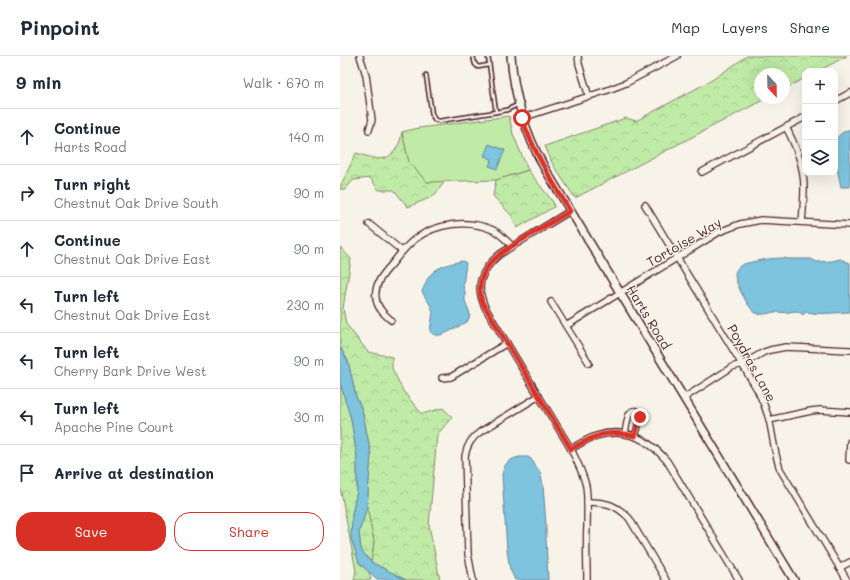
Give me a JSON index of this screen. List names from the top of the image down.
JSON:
{
  "streets": {
    "street": ["Tortoise Way", "Harts Road", "Poydras Lane"]
  },
  "crossings": [
    ["Tortoise Way", "Harts Road"],
    ["Tortoise Way", "Poydras Lane"]
  ],
  "north": "bottom",
  "page": {
    "header": "Pinpoint",
    "nav": ["Map", "Layers", "Share"],
    "heading": ["9 min", "Walk · 670 m"],
    "map_buttons": ["+", "−"],
    "list": [
      ["Continue", "Harts Road", "140 m"],
      ["Turn right", "Chestnut Oak Drive South", "90 m"],
      ["Continue", "Chestnut Oak Drive East", "90 m"],
      ["Turn left", "Chestnut Oak Drive East", "230 m"],
      ["Turn left", "Cherry Bark Drive West", "90 m"],
      ["Turn left", "Apache Pine Court", "30 m"],
      "Arrive at destination"
    ],
    "buttons": ["Save", "Share"]
  }
}
